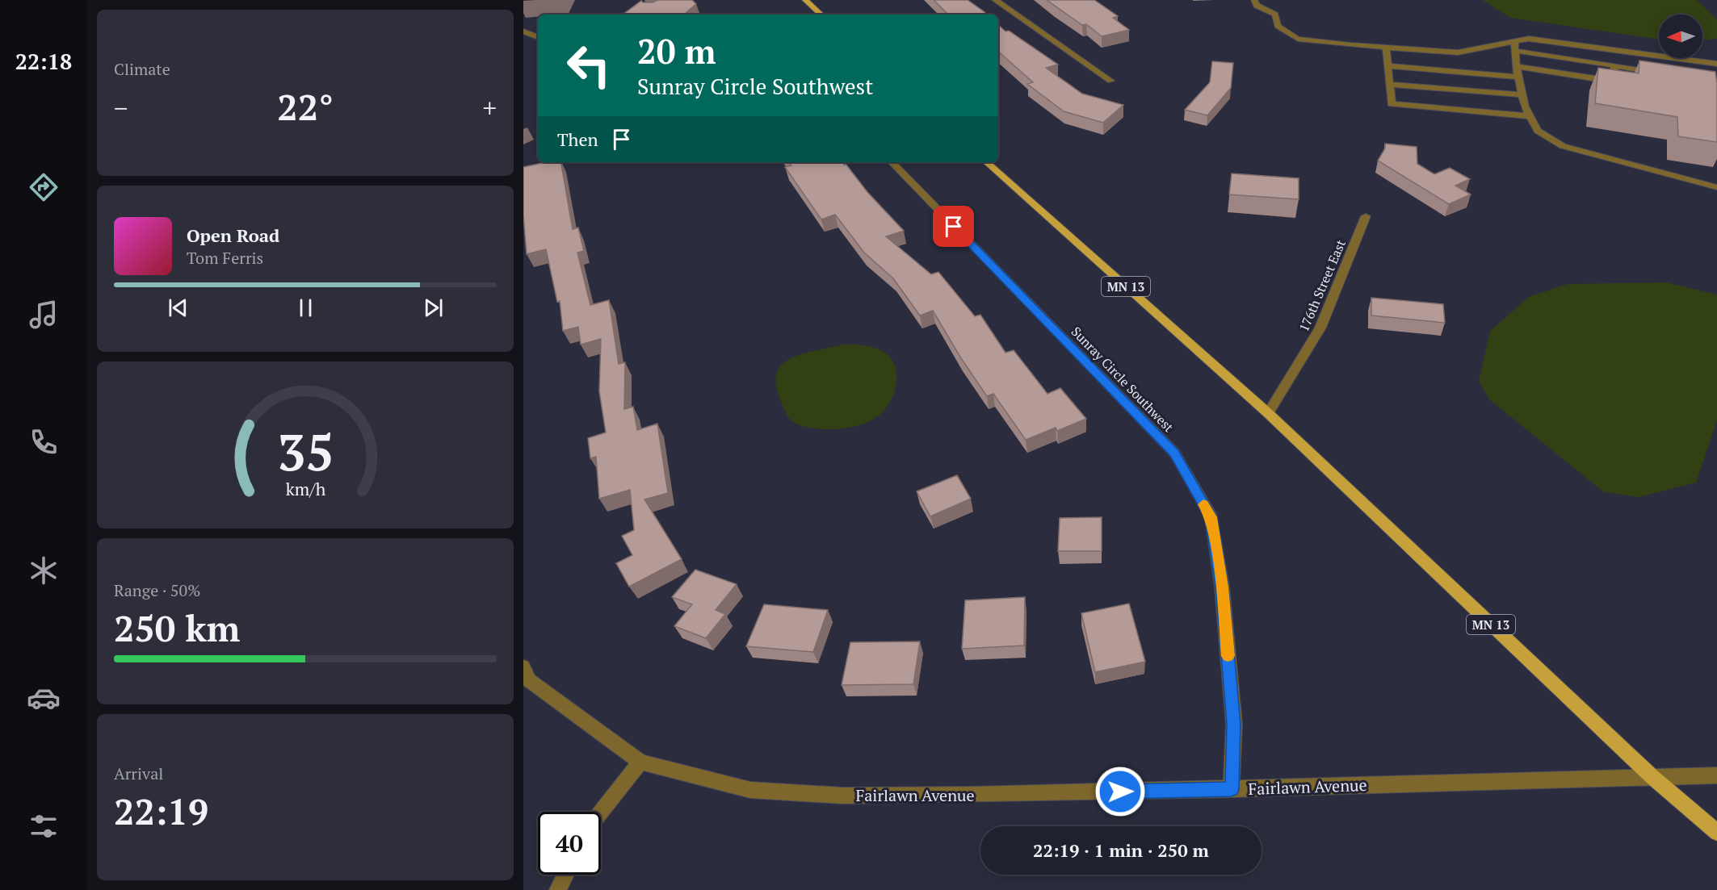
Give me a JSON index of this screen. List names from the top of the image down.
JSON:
{
  "streets": {
    "main road": ["MN 13"],
    "street": ["176th Street East", "Sunray Circle Southwest", "Fairlawn Avenue"]
  },
  "crossings": [
    ["176th Street East", "MN 13"],
    ["MN 13", "Fairlawn Avenue"],
    ["Sunray Circle Southwest", "Fairlawn Avenue"]
  ],
  "north": "left",
  "page": {
    "tabs": "22:18",
    "tile": [
      "Climate",
      ["Range · 50%", "250 km"],
      ["Arrival", "22:19"]
    ],
    "turn": ["20 m", "Sunray Circle Southwest"],
    "heat": ["−", "22°", "+"],
    "then": "Then",
    "song": ["Open Road", "Tom Ferris"],
    "limit": "40",
    "trip": "22:19 · 1 min · 250 m",
    "gauge": ["35", "km/h"]
  }
}
